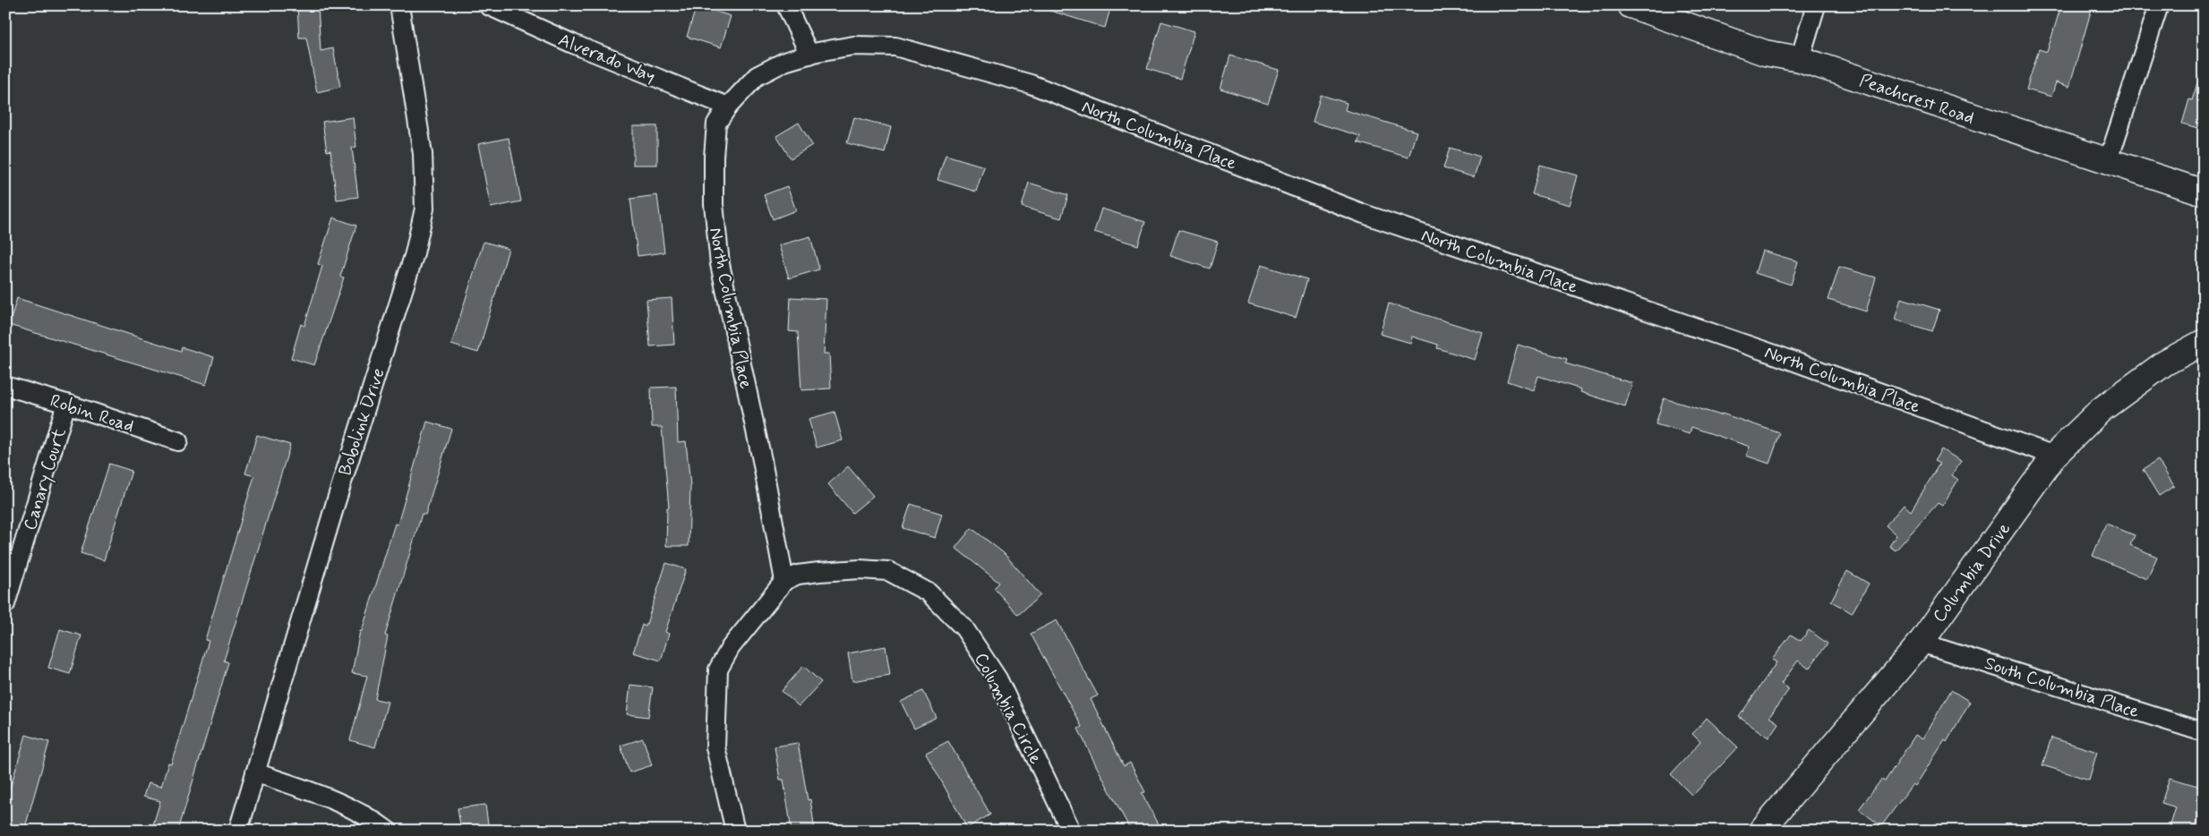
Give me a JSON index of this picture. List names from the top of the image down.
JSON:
{
  "streets": {
    "main road": ["Peachcrest Road", "Columbia Drive"],
    "street": [
      "Alverado Way",
      "North Columbia Place",
      "Robin Road",
      "Bobolink Drive",
      "Canary Court",
      "South Columbia Place",
      "Columbia Circle"
    ]
  },
  "crossings": [
    ["Alverado Way", "North Columbia Place"],
    ["North Columbia Place", "Columbia Drive"],
    ["North Columbia Place", "Columbia Circle"],
    ["Robin Road", "Canary Court"],
    ["Columbia Drive", "South Columbia Place"]
  ]
}
